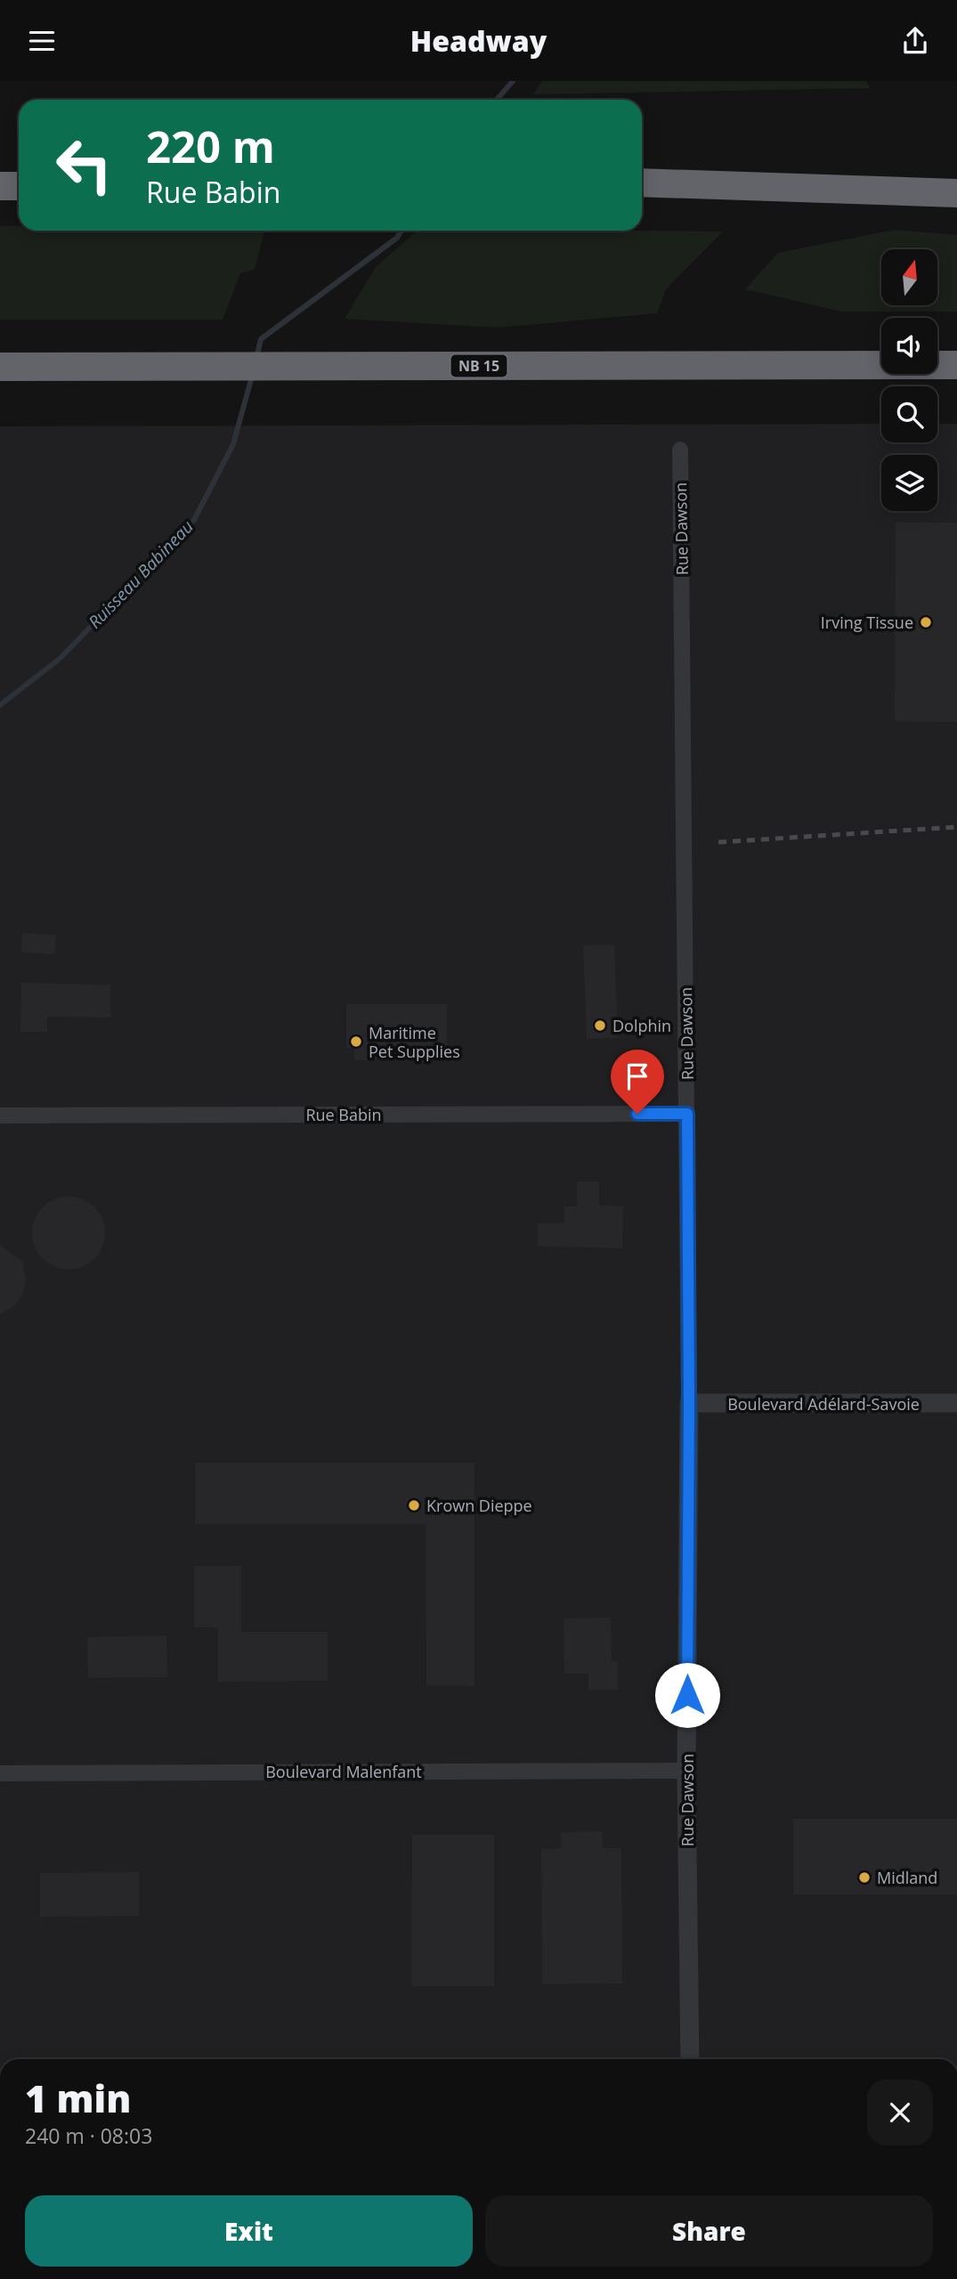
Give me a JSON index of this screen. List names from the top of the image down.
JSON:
{
  "streets": {
    "highway": ["NB 15"],
    "street": [
      "Rue Dawson",
      "Rue Babin",
      "Boulevard Adélard-Savoie",
      "Boulevard Malenfant"
    ]
  },
  "crossings": [
    ["Rue Dawson", "Rue Babin"],
    ["Rue Dawson", "Boulevard Adélard-Savoie"],
    ["Rue Dawson", "Boulevard Malenfant"]
  ],
  "water": ["Ruisseau Babineau"],
  "places": [
    "Irving Tissue",
    "Dolphin",
    "Maritime Pet Supplies",
    "Krown Dieppe",
    "Midland"
  ],
  "north": "top",
  "page": {
    "header": "Headway",
    "turn": ["220 m", "Rue Babin"],
    "heading": ["1 min", "240 m · 08:03"],
    "buttons": ["Exit", "Share"]
  }
}
